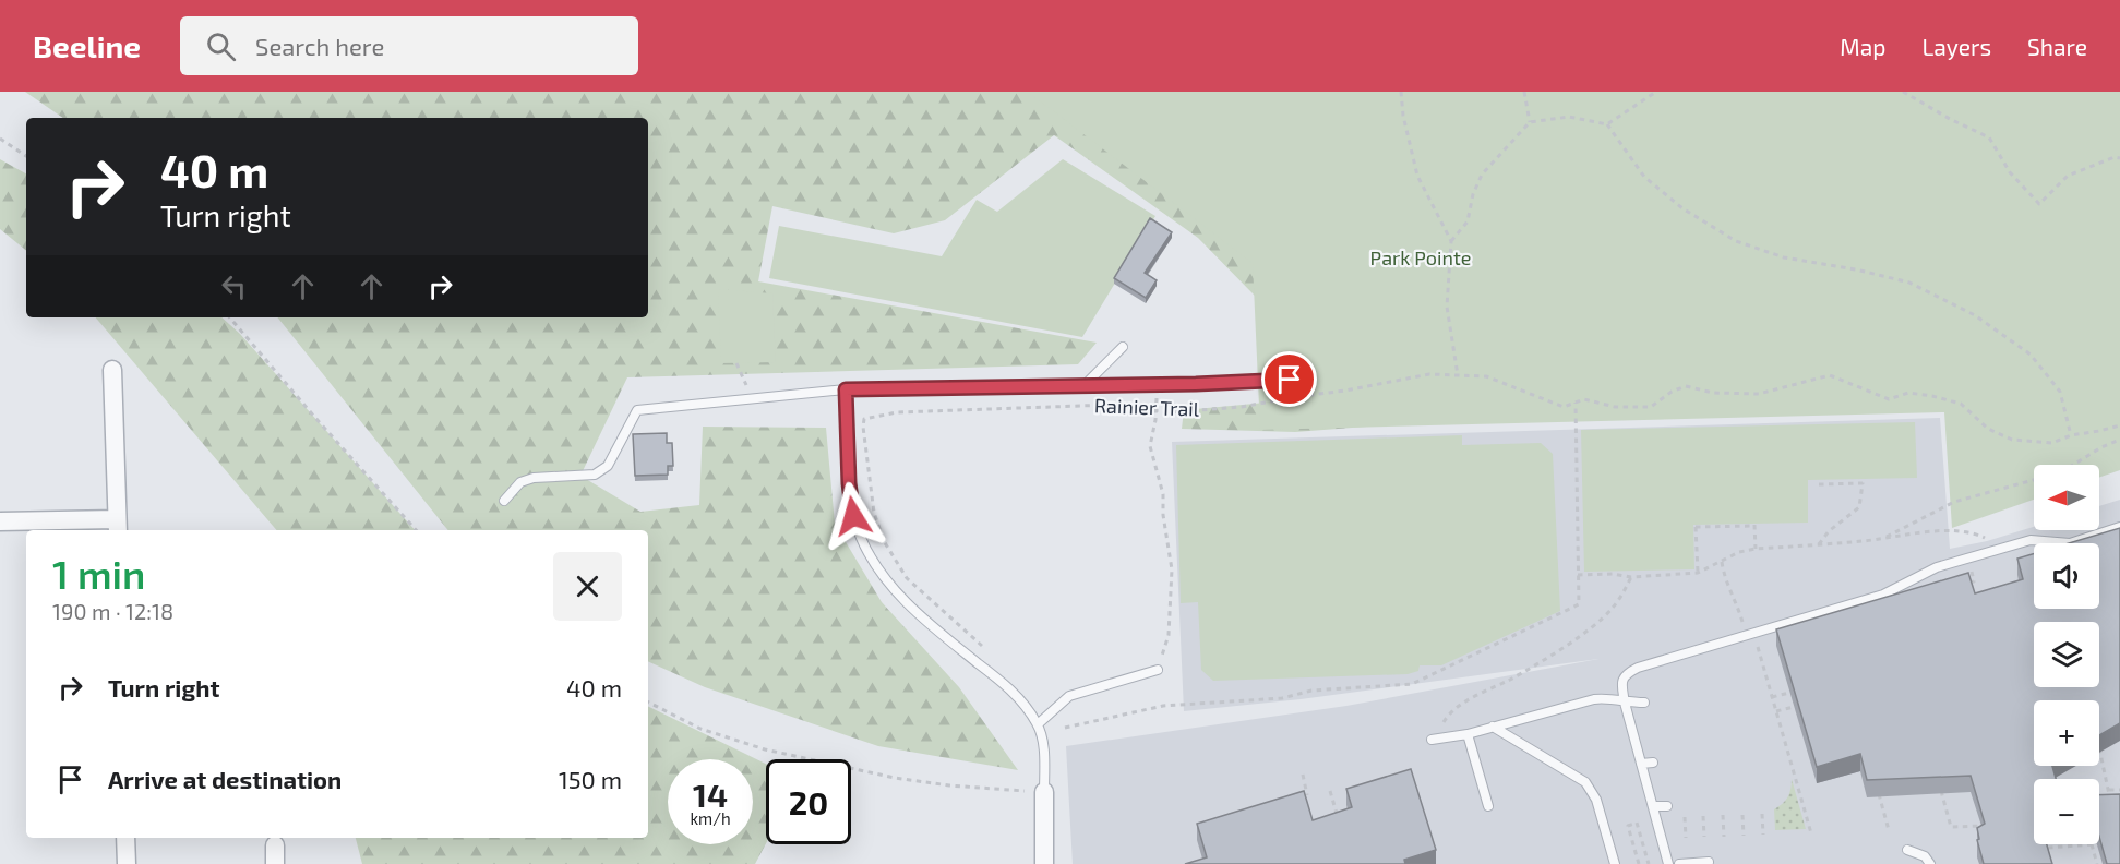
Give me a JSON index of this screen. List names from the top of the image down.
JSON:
{
  "streets": {
    "path": ["Rainier Trail"]
  },
  "parks": ["Park Pointe"],
  "north": "left",
  "page": {
    "header": "Beeline",
    "search": "Search here",
    "nav": ["Map", "Layers", "Share"],
    "turn": ["40 m", "Turn right"],
    "map_buttons": ["+", "−"],
    "heading": ["1 min", "190 m · 12:18"],
    "list": [
      {
        "name": "Turn right",
        "value": "40 m"
      },
      {
        "name": "Arrive at destination",
        "value": "150 m"
      }
    ],
    "speed": "14 km/h",
    "limit": "20"
  }
}
